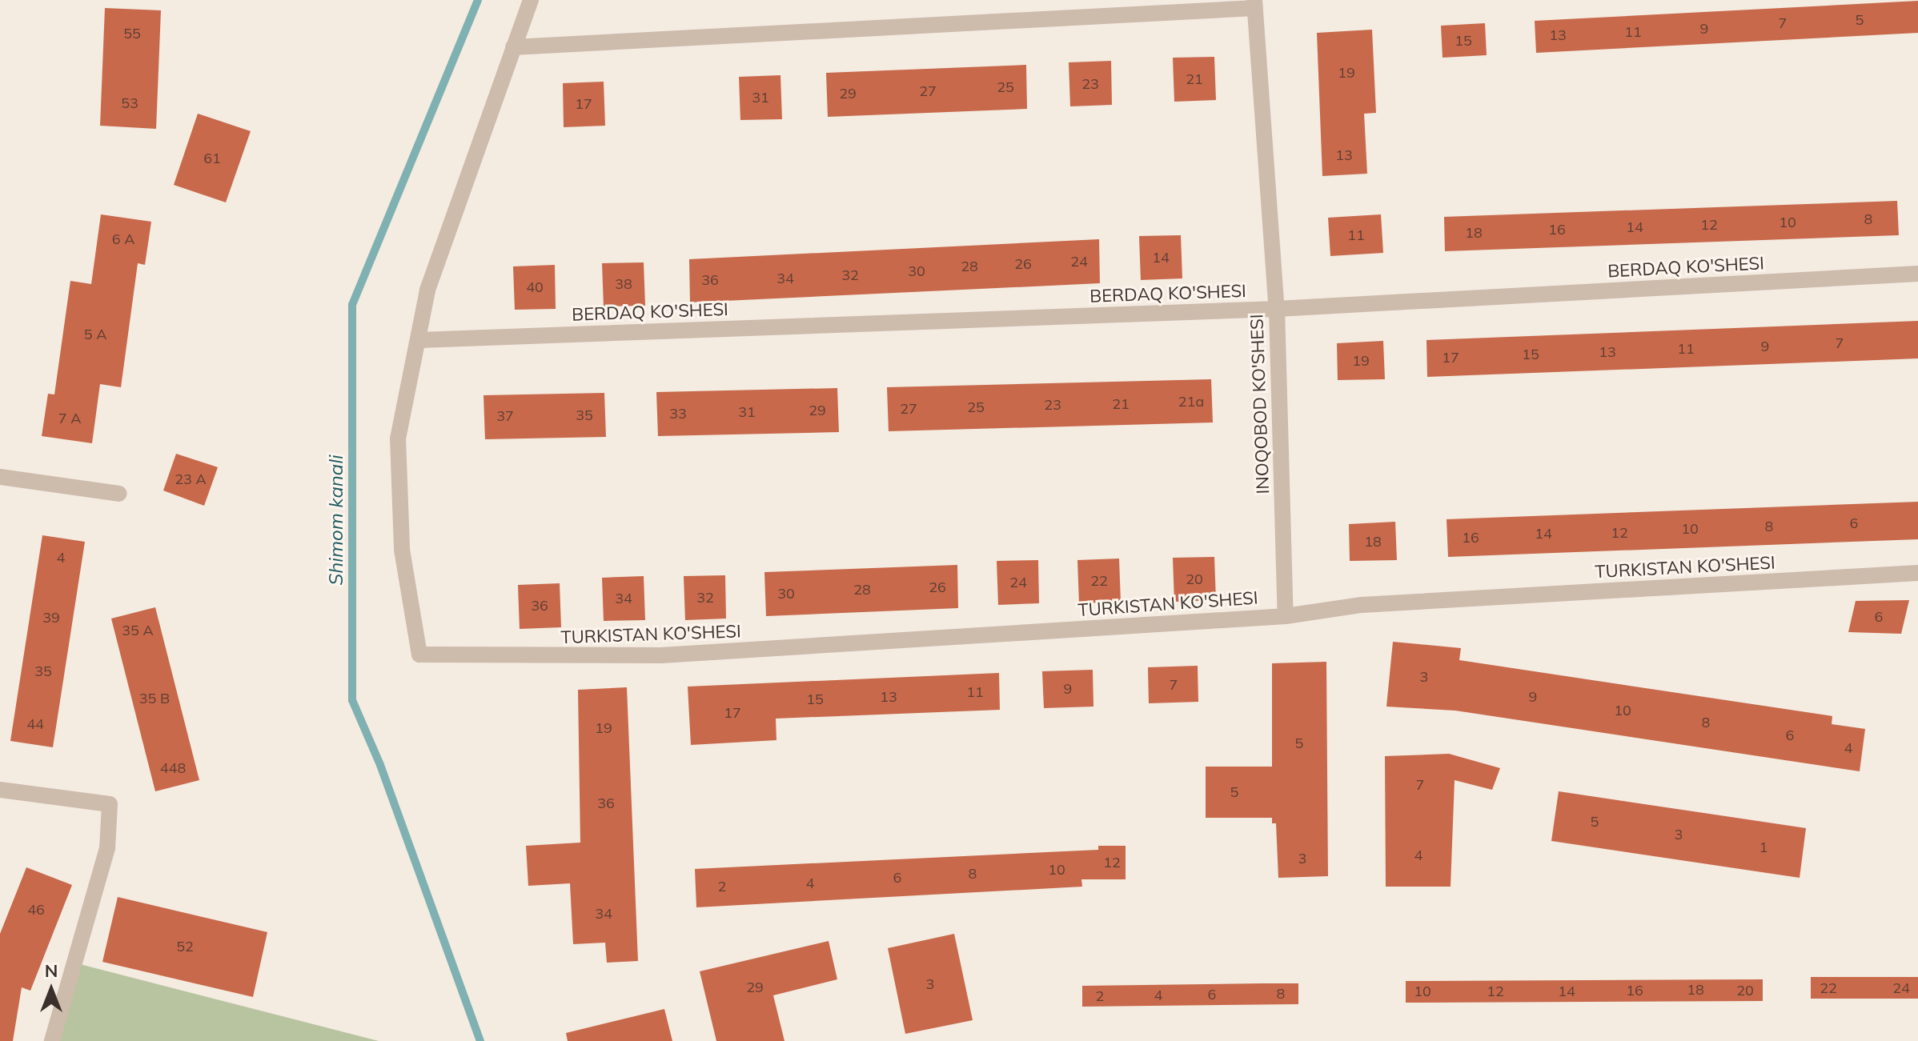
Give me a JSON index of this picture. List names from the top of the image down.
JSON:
{
  "streets": {
    "street": ["BERDAQ KO'SHESI", "INOQOBOD KO'SHESI", "TURKISTAN KO'SHESI"]
  },
  "crossings": [
    ["BERDAQ KO'SHESI", "INOQOBOD KO'SHESI"],
    ["BERDAQ KO'SHESI", "TURKISTAN KO'SHESI"],
    ["INOQOBOD KO'SHESI", "TURKISTAN KO'SHESI"]
  ],
  "water": ["Shimom kanali"],
  "house_numbers": [
    "5",
    "7",
    "9",
    "11",
    "55",
    "13",
    "15",
    "19",
    "21",
    "23",
    "25",
    "27",
    "29",
    "31",
    "53",
    "17",
    "13",
    "61",
    "8",
    "10",
    "12",
    "14",
    "16",
    "18",
    "11",
    "6 A",
    "14",
    "24",
    "26",
    "28",
    "30",
    "32",
    "34",
    "36",
    "38",
    "40",
    "5 A",
    "7",
    "9",
    "11",
    "13",
    "15",
    "17",
    "19",
    "21a",
    "21",
    "23",
    "25",
    "27",
    "29",
    "31",
    "33",
    "35",
    "37",
    "7 A",
    "23 A",
    "6",
    "8",
    "10",
    "12",
    "14",
    "16",
    "18",
    "4",
    "20",
    "22",
    "24",
    "26",
    "28",
    "30",
    "32",
    "34",
    "36",
    "6",
    "39",
    "35 A",
    "35",
    "3",
    "7",
    "9",
    "11",
    "13",
    "9",
    "35 B",
    "15",
    "10",
    "17",
    "8",
    "44",
    "19",
    "6",
    "5",
    "4",
    "448",
    "7",
    "5",
    "36",
    "5",
    "3",
    "1",
    "4",
    "3",
    "12",
    "10",
    "8",
    "6",
    "4",
    "2",
    "46",
    "34",
    "52",
    "3",
    "29",
    "22",
    "24",
    "18",
    "16",
    "20",
    "10",
    "12",
    "14",
    "8",
    "6",
    "4",
    "2"
  ],
  "north": "top"
}
